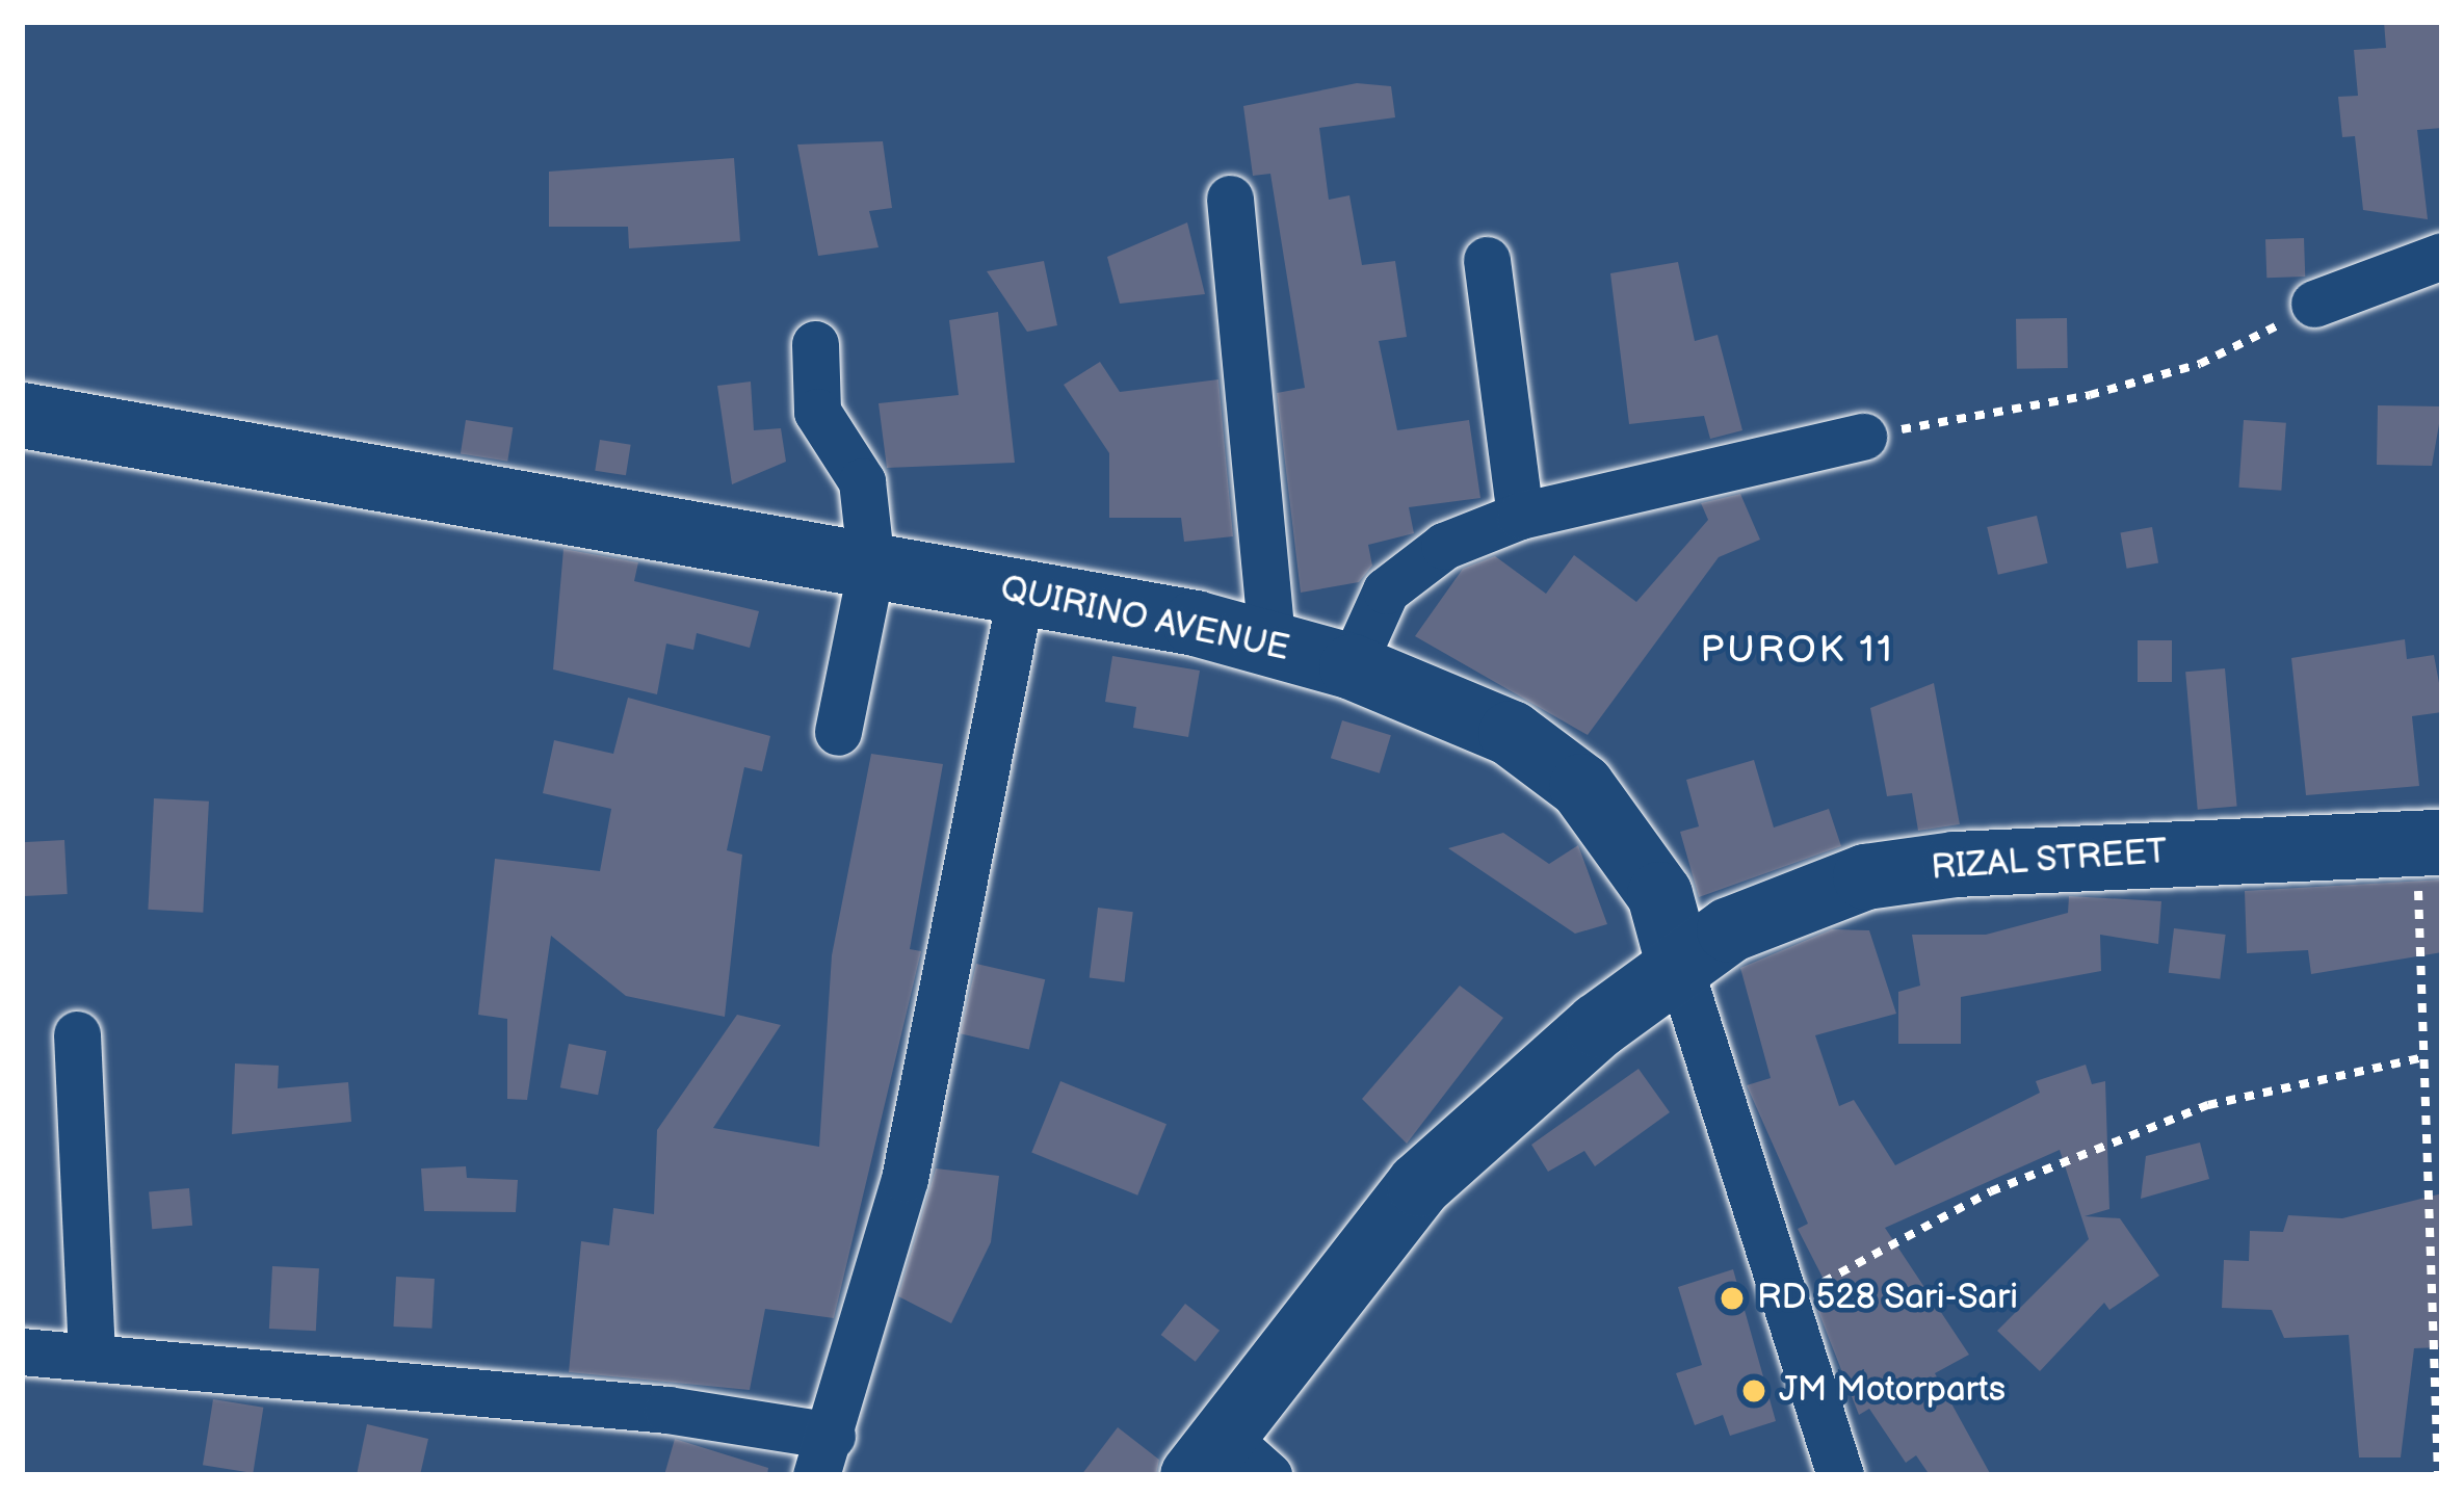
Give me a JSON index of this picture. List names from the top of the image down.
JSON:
{
  "streets": {
    "main road": ["QUIRINO AVENUE", "RIZAL STREET"]
  },
  "crossings": [
    ["QUIRINO AVENUE", "RIZAL STREET"]
  ],
  "districts": ["PUROK 11"],
  "places": ["RD 528 Sari-Sari", "JM Motorparts"]
}
